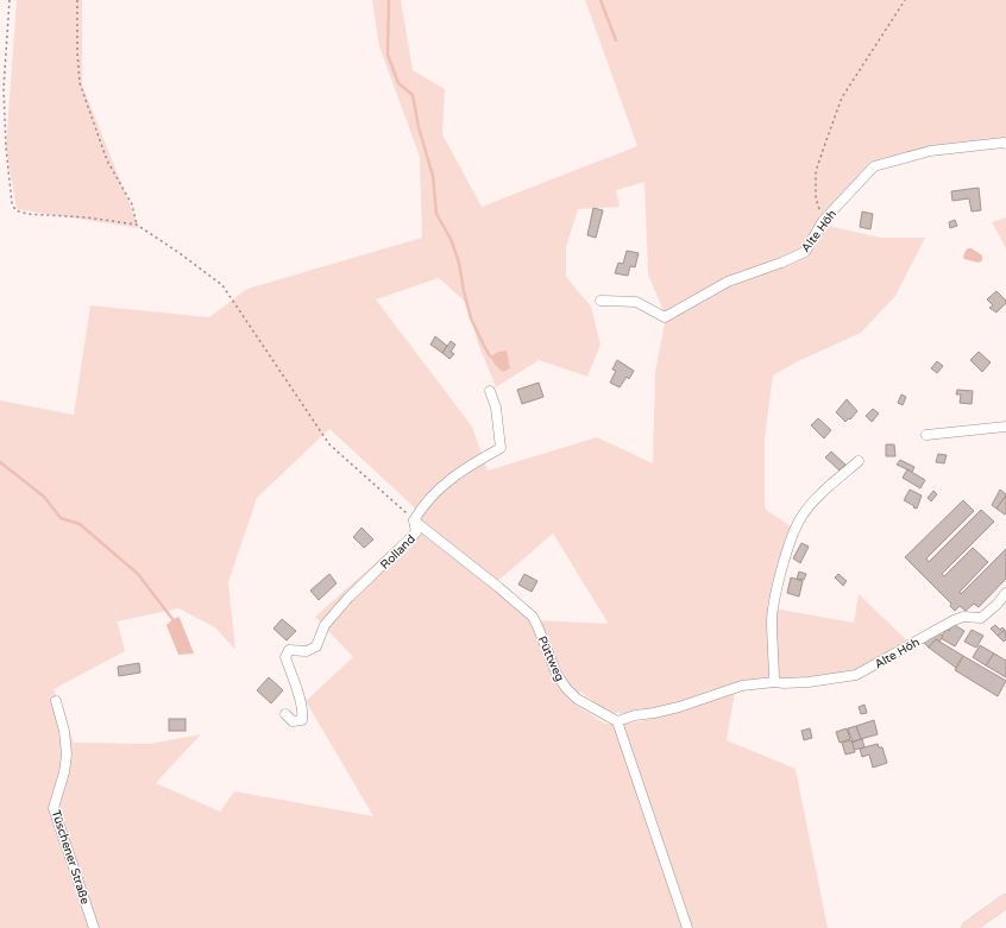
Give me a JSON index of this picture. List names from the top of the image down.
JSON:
{
  "streets": {
    "lane": [
      "Alte Höh",
      "Rolland",
      "Püttweg",
      "Tüschener Straße"
    ]
  },
  "crossings": [
    ["Alte Höh", "Püttweg"],
    ["Rolland", "Püttweg"]
  ]
}
